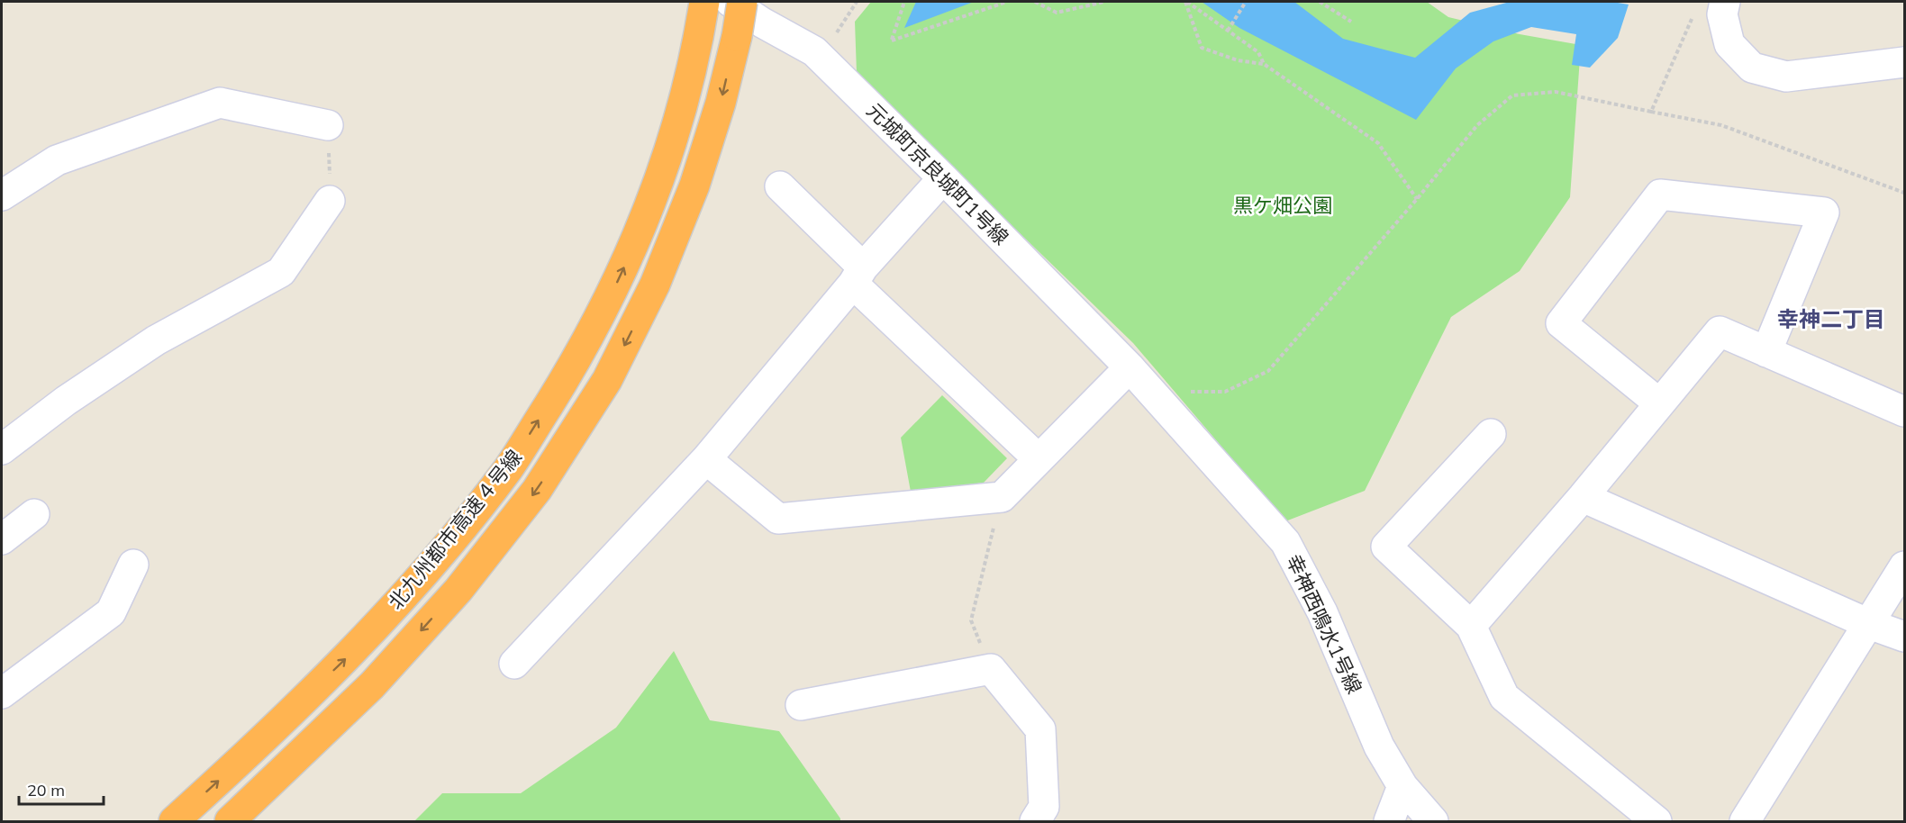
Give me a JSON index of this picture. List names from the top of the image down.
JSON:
{
  "streets": {
    "highway": ["北九州都市高速４号線"],
    "street": ["元城町京良城町1号線", "幸神西鳴水1号線"]
  },
  "crossings": [
    ["元城町京良城町1号線", "幸神西鳴水1号線"]
  ],
  "districts": ["幸神二丁目"],
  "parks": ["黒ケ畑公園"],
  "scale_bar": "20 m"
}
